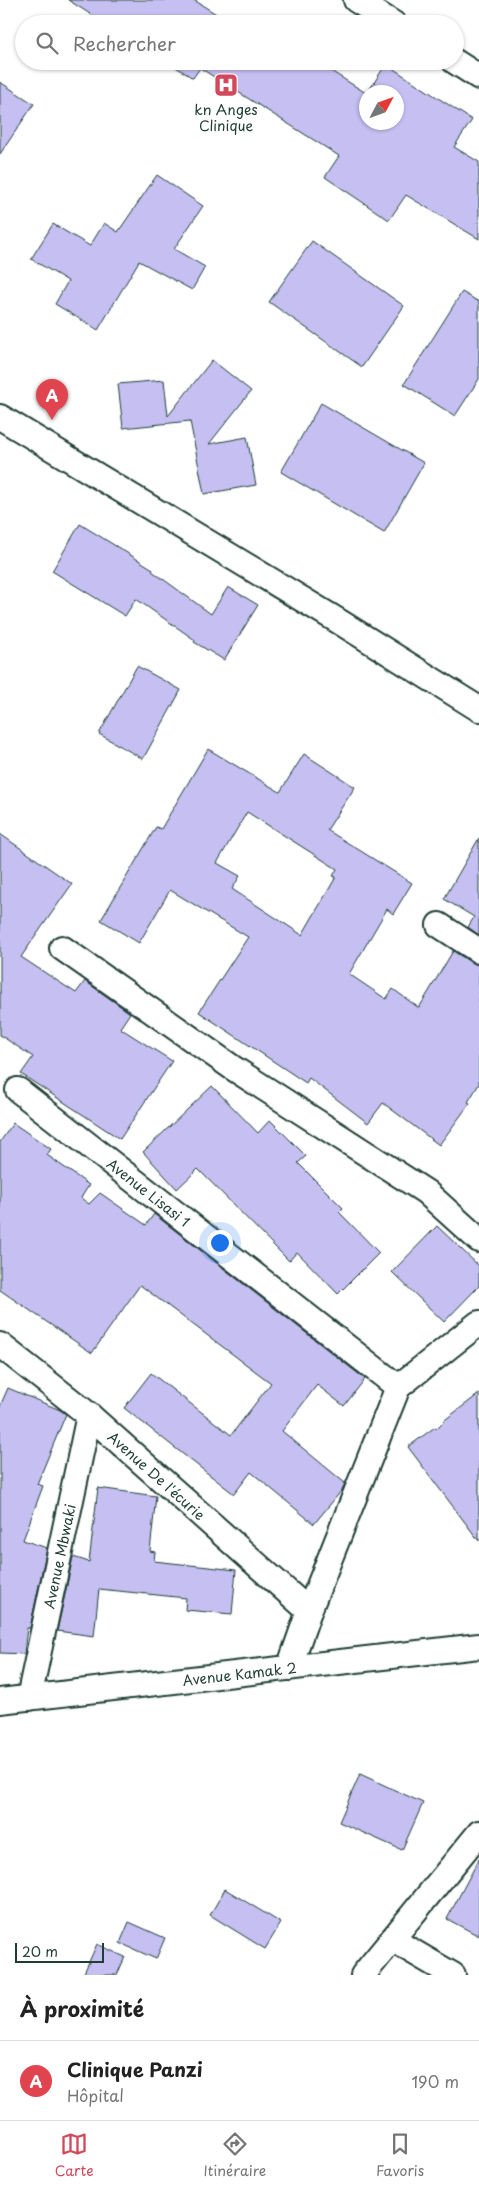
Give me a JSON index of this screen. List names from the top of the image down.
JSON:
{
  "streets": {
    "street": [
      "Avenue Lisasi 1",
      "Avenue De l'écurie",
      "Avenue Mbwaki",
      "Avenue Kamak 2"
    ]
  },
  "crossings": [
    ["Avenue De l'écurie", "Avenue Mbwaki"],
    ["Avenue Mbwaki", "Avenue Kamak 2"]
  ],
  "places": {
    "hospital": ["kn Anges Clinique"]
  },
  "scale_bar": "20 m",
  "north": "top right",
  "page": {
    "search": "Rechercher",
    "pins": "A",
    "scale": "20 m",
    "heading": "À proximité",
    "list": [
      {
        "mark": "A",
        "name": "Clinique Panzi",
        "note": "Hôpital",
        "value": "190 m"
      }
    ],
    "nav": ["Carte", "Itinéraire", "Favoris"]
  }
}
